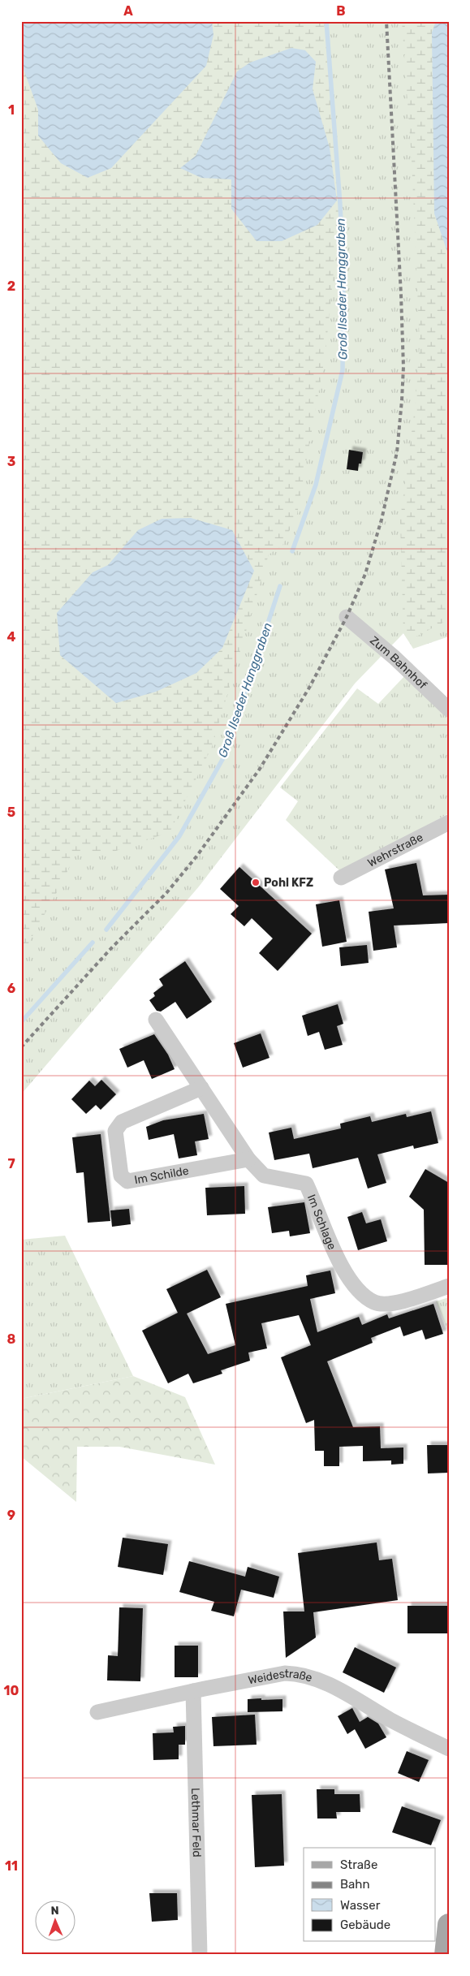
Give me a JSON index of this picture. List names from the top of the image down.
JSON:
{
  "streets": {
    "street": [
      "Zum Bahnhof",
      "Wehrstraße",
      "Im Schilde",
      "Im Schlage",
      "Weidestraße",
      "Lethmar Feld"
    ]
  },
  "crossings": [
    ["Im Schilde", "Im Schlage"],
    ["Weidestraße", "Lethmar Feld"]
  ],
  "water": ["Groß Ilseder Hanggraben"],
  "places": ["Pohl KFZ"],
  "legend": [
    "Straße",
    "Bahn",
    "Wasser",
    "Gebäude"
  ],
  "north": "top",
  "grid": {
    "columns": ["A", "B"],
    "rows": [
      "1",
      "2",
      "3",
      "4",
      "5",
      "6",
      "7",
      "8",
      "9",
      "10",
      "11"
    ]
  }
}
